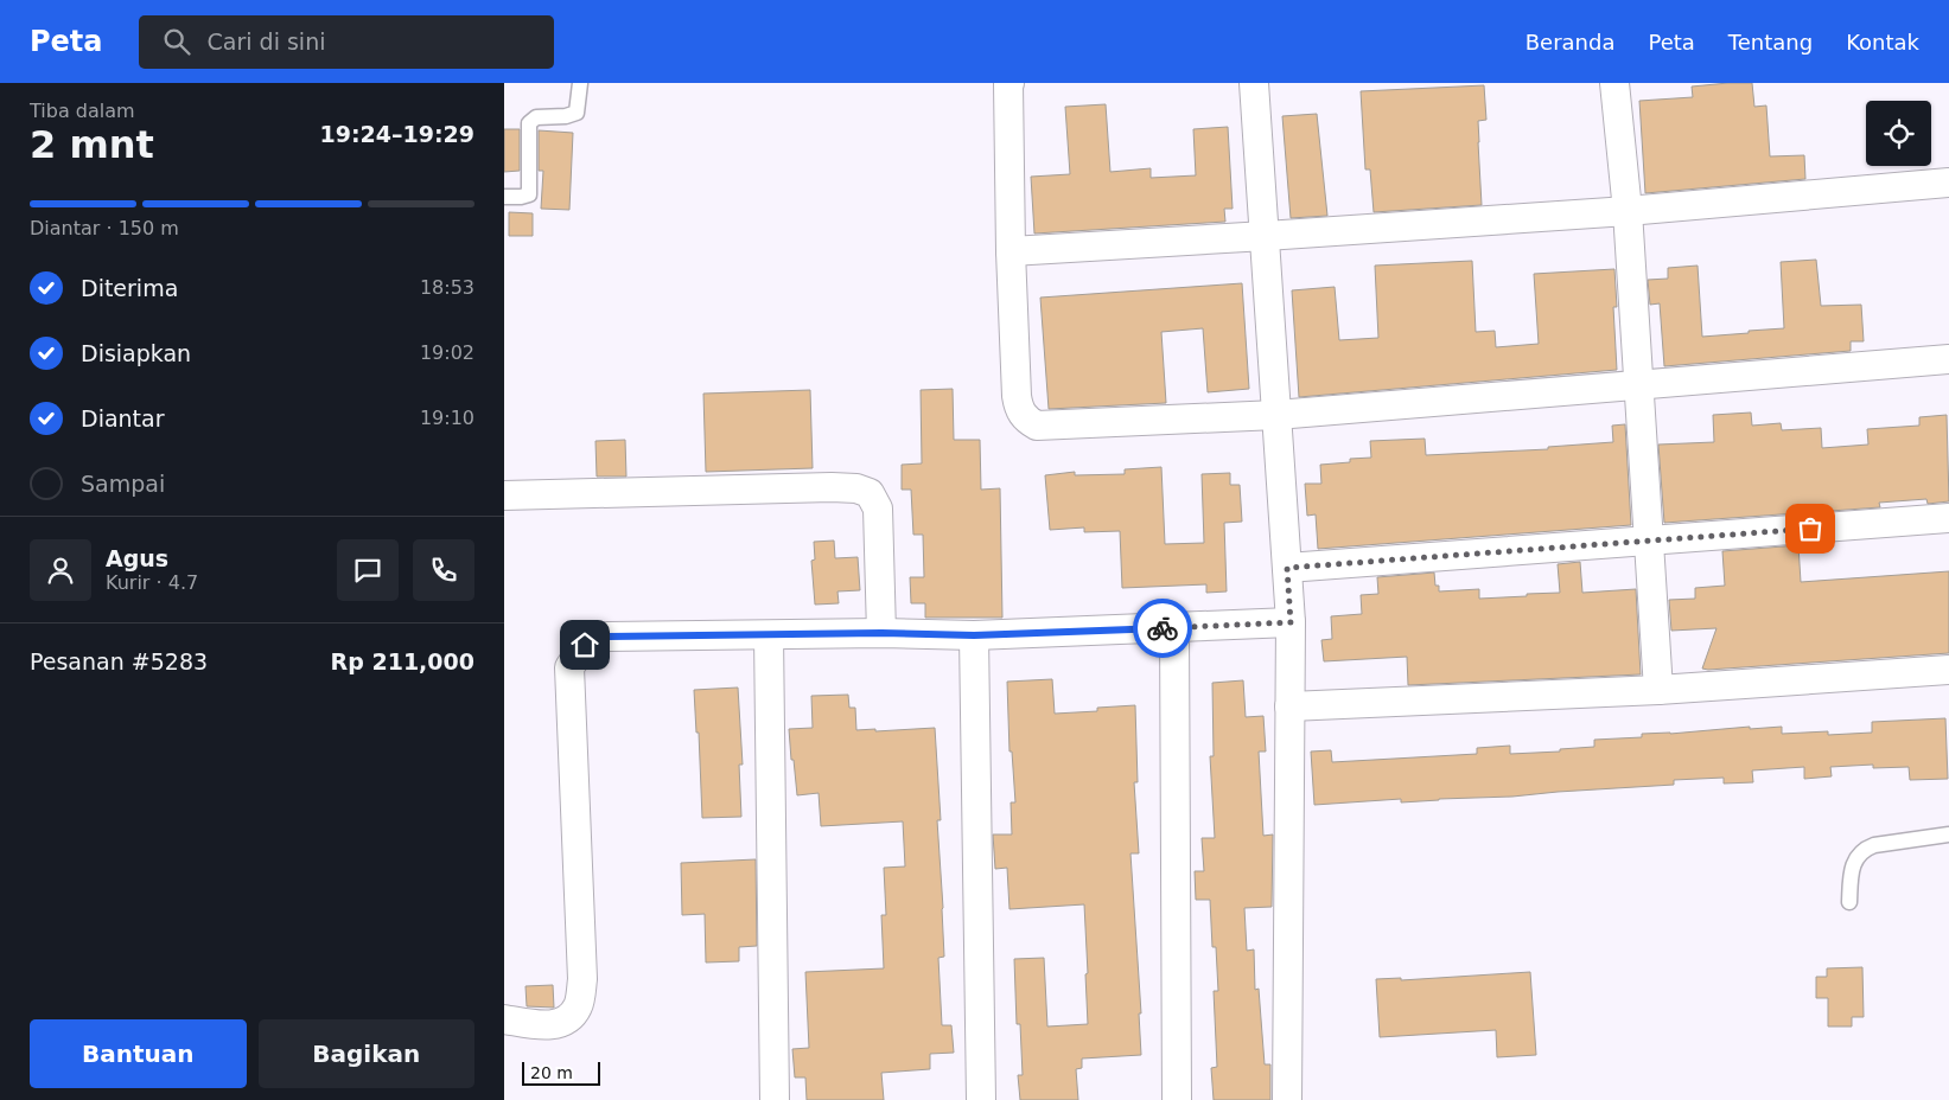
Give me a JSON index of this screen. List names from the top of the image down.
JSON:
{
  "scale_bar": "20 m",
  "page": {
    "header": "Peta",
    "search": "Cari di sini",
    "nav": [
      "Beranda",
      "Peta",
      "Tentang",
      "Kontak"
    ],
    "heading": ["2 mnt", "Tiba dalam", "19:24–19:29"],
    "panel": [
      "Agus",
      "Kurir · 4.7",
      "Pesanan #5283",
      "Rp 211,000"
    ],
    "bar": "Diantar · 150 m",
    "list": [
      ["Diterima", "18:53"],
      ["Disiapkan", "19:02"],
      ["Diantar", "19:10"],
      "Sampai"
    ],
    "buttons": ["Bantuan", "Bagikan"],
    "scale": "20 m"
  }
}
